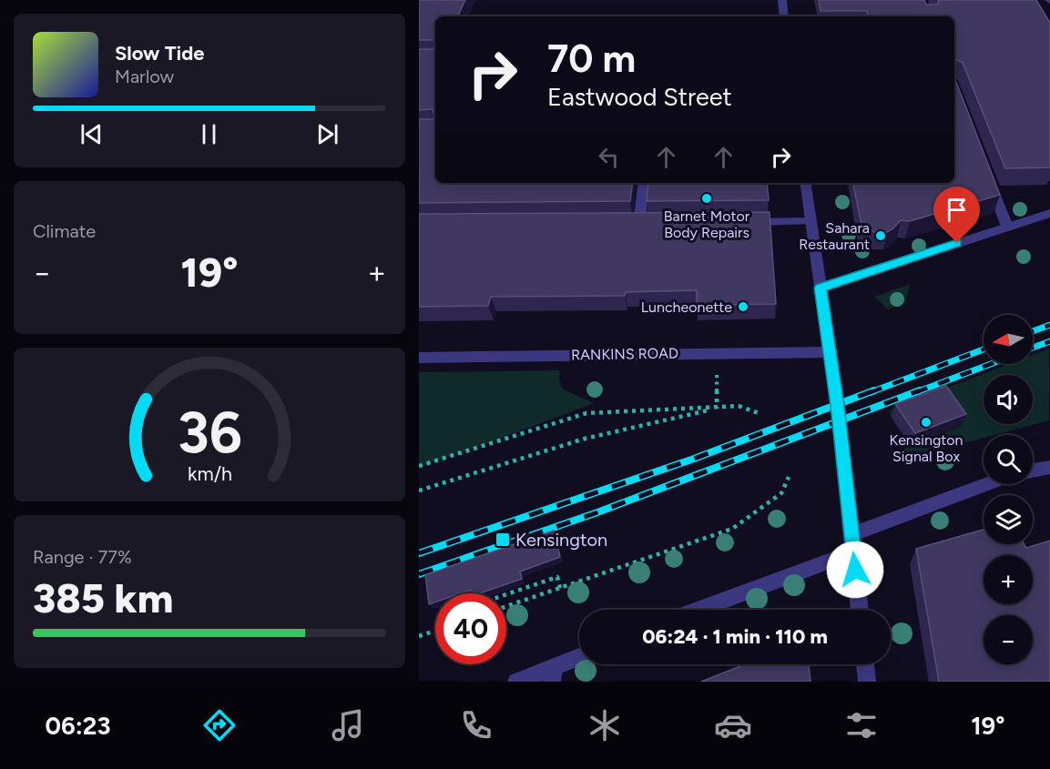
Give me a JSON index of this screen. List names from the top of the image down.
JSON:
{
  "streets": {
    "street": ["RANKINS ROAD"]
  },
  "places": {
    "other": [
      "Barnet Motor Body Repairs",
      "Sahara Restaurant",
      "Luncheonette",
      "Kensington Signal Box"
    ],
    "transit": ["Kensington"]
  },
  "north": "left",
  "page": {
    "turn": ["70 m", "Eastwood Street"],
    "song": ["Slow Tide", "Marlow"],
    "tile": [
      "Climate",
      ["Range · 77%", "385 km"]
    ],
    "heat": ["−", "19°", "+"],
    "map_buttons": ["+", "−"],
    "limit": "40",
    "trip": "06:24 · 1 min · 110 m",
    "tabs": ["06:23", "19°"],
    "gauge": ["36", "km/h"]
  }
}
